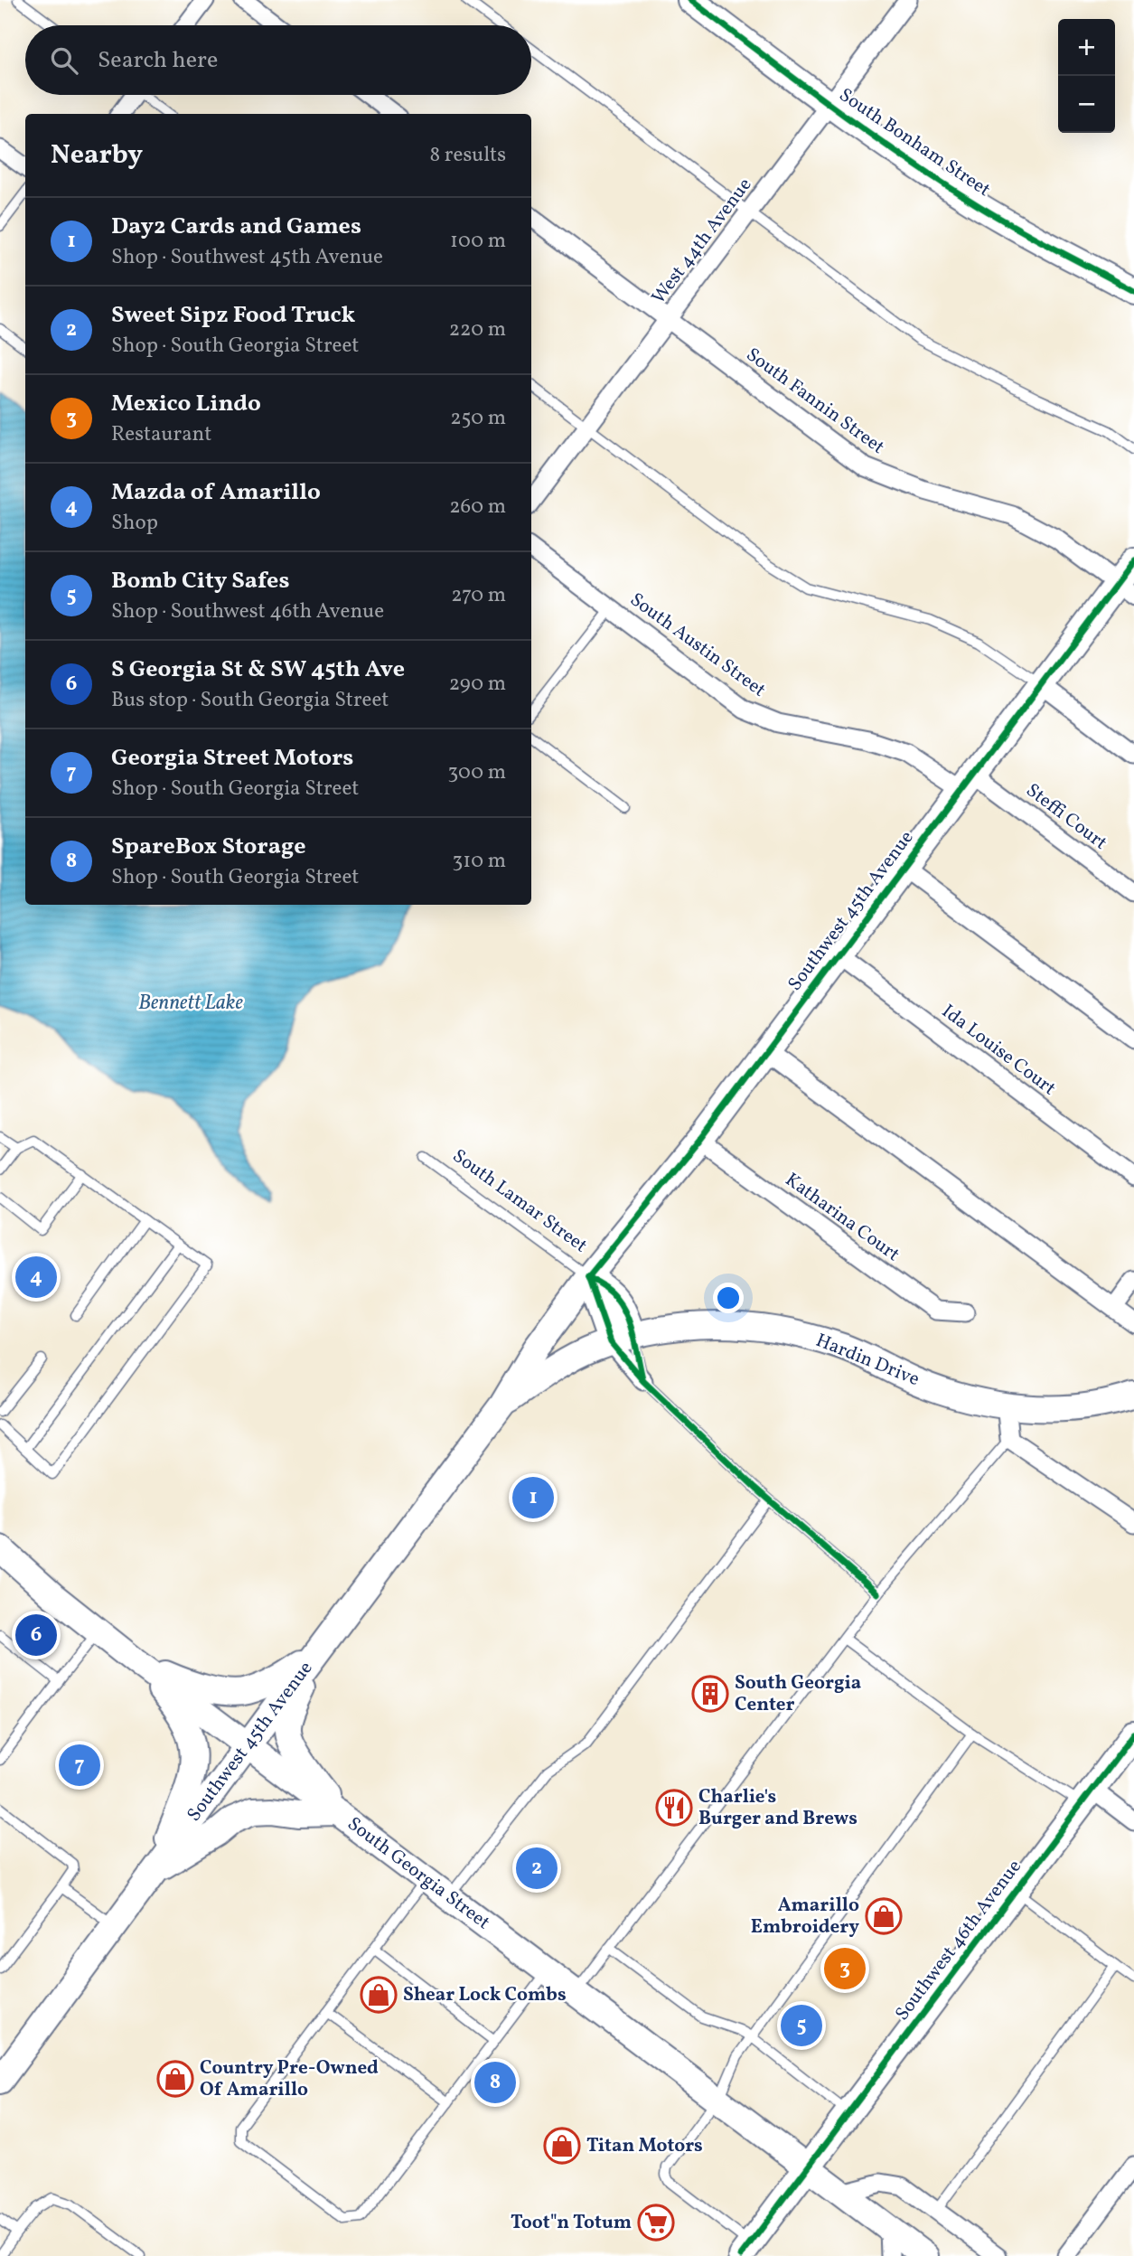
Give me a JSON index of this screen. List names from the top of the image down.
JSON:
{
  "streets": {
    "main road": [
      "South Bonham Street",
      "Southwest 45th Avenue",
      "Hardin Drive",
      "South Georgia Street",
      "Southwest 46th Avenue"
    ],
    "street": [
      "West 44th Avenue",
      "South Fannin Street",
      "South Austin Street",
      "Steffi Court",
      "Ida Louise Court",
      "Katharina Court"
    ],
    "lane": ["South Lamar Street"]
  },
  "crossings": [
    ["South Bonham Street", "West 44th Avenue"],
    ["West 44th Avenue", "South Fannin Street"],
    ["South Fannin Street", "Southwest 45th Avenue"],
    ["South Austin Street", "Steffi Court"],
    ["South Austin Street", "Southwest 45th Avenue"],
    ["Steffi Court", "Southwest 45th Avenue"],
    ["Southwest 45th Avenue", "Ida Louise Court"],
    ["Southwest 45th Avenue", "South Lamar Street"],
    ["Southwest 45th Avenue", "Katharina Court"],
    ["Southwest 45th Avenue", "Hardin Drive"],
    ["Southwest 45th Avenue", "South Georgia Street"],
    ["South Georgia Street", "Southwest 46th Avenue"]
  ],
  "water": ["Bennett Lake"],
  "places": {
    "building": ["South Georgia Center"],
    "restaurant": ["Charlie's Burger and Brews"],
    "shop": [
      "Amarillo Embroidery",
      "Shear Lock Combs",
      "Country Pre-Owned Of Amarillo",
      "Titan Motors"
    ],
    "supermarket": ["Toot\"n Totum"]
  },
  "page": {
    "map_buttons": ["+", "−"],
    "search": "Search here",
    "heading": ["Nearby", "8 results"],
    "list": [
      {
        "mark": "1",
        "name": "Day2 Cards and Games",
        "note": "Shop · Southwest 45th Avenue",
        "value": "100 m"
      },
      {
        "mark": "2",
        "name": "Sweet Sipz Food Truck",
        "note": "Shop · South Georgia Street",
        "value": "220 m"
      },
      {
        "mark": "3",
        "name": "Mexico Lindo",
        "note": "Restaurant",
        "value": "250 m"
      },
      {
        "mark": "4",
        "name": "Mazda of Amarillo",
        "note": "Shop",
        "value": "260 m"
      },
      {
        "mark": "5",
        "name": "Bomb City Safes",
        "note": "Shop · Southwest 46th Avenue",
        "value": "270 m"
      },
      {
        "mark": "6",
        "name": "S Georgia St & SW 45th Ave",
        "note": "Bus stop · South Georgia Street",
        "value": "290 m"
      },
      {
        "mark": "7",
        "name": "Georgia Street Motors",
        "note": "Shop · South Georgia Street",
        "value": "300 m"
      },
      {
        "mark": "8",
        "name": "SpareBox Storage",
        "note": "Shop · South Georgia Street",
        "value": "310 m"
      }
    ],
    "pins": [
      "4",
      "1",
      "6",
      "7",
      "2",
      "3",
      "5",
      "8"
    ]
  }
}
